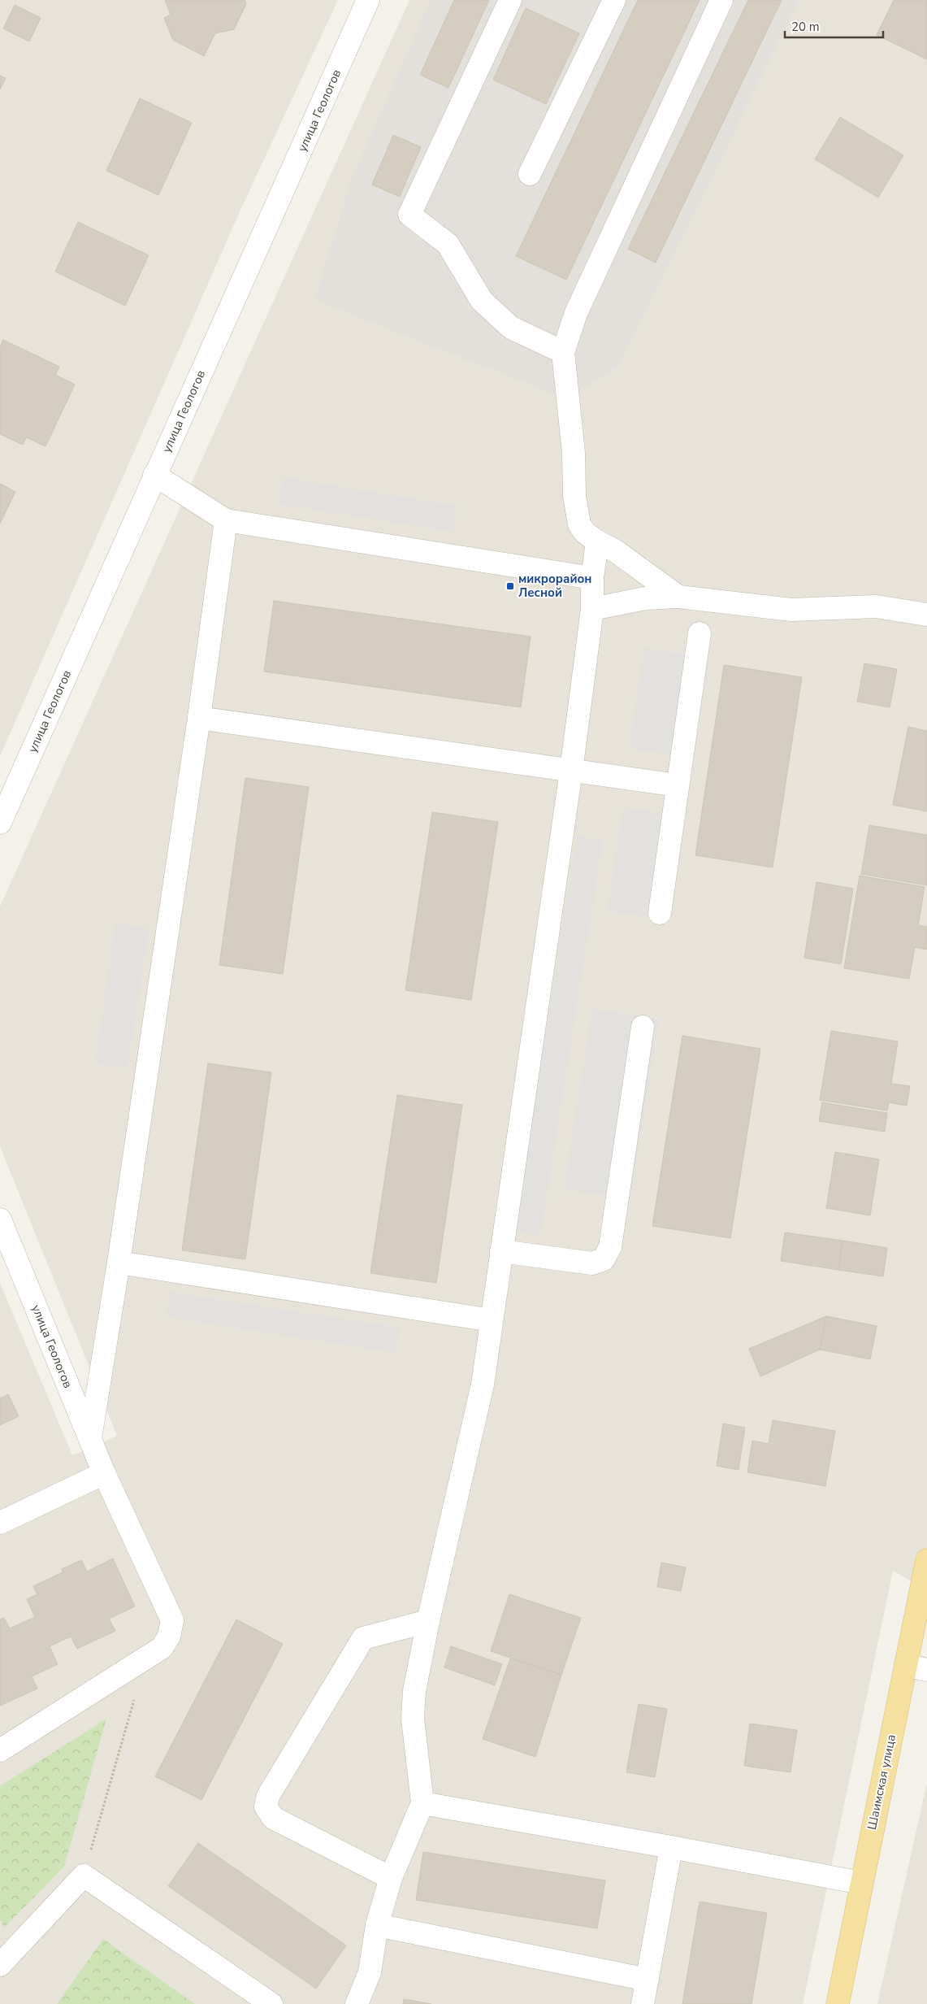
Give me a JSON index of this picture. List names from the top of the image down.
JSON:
{
  "streets": {
    "main road": ["Шаимская улица"],
    "street": ["улица Геологов"]
  },
  "places": {
    "transit": ["микрорайон Лесной"]
  },
  "scale_bar": "20 m"
}
